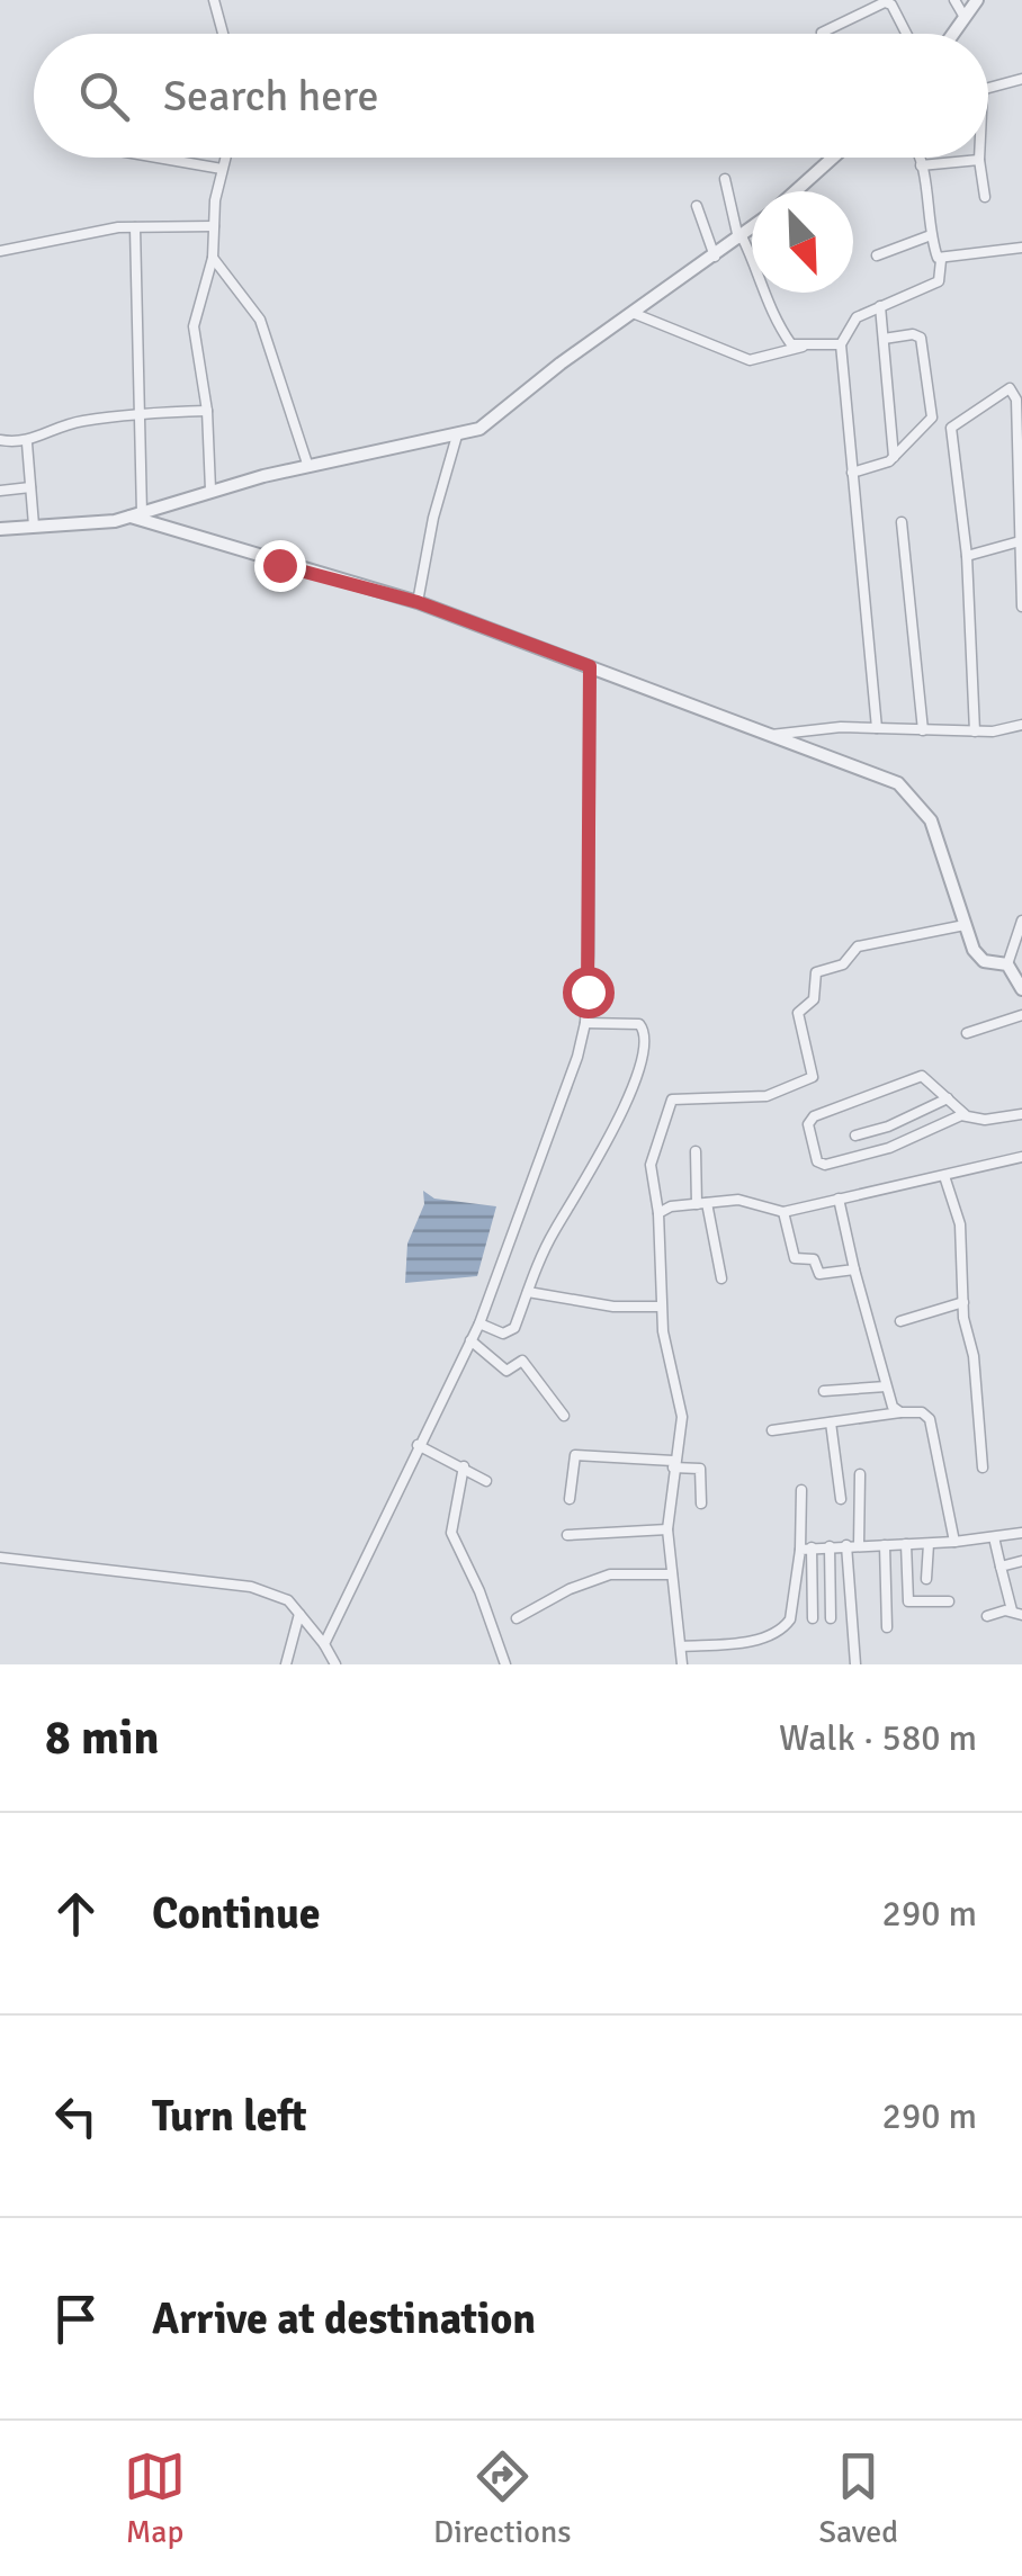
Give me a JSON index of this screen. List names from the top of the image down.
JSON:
{
  "north": "bottom right",
  "page": {
    "search": "Search here",
    "heading": ["8 min", "Walk · 580 m"],
    "list": [
      ["Continue", "290 m"],
      ["Turn left", "290 m"],
      "Arrive at destination"
    ],
    "nav": ["Map", "Directions", "Saved"]
  }
}
